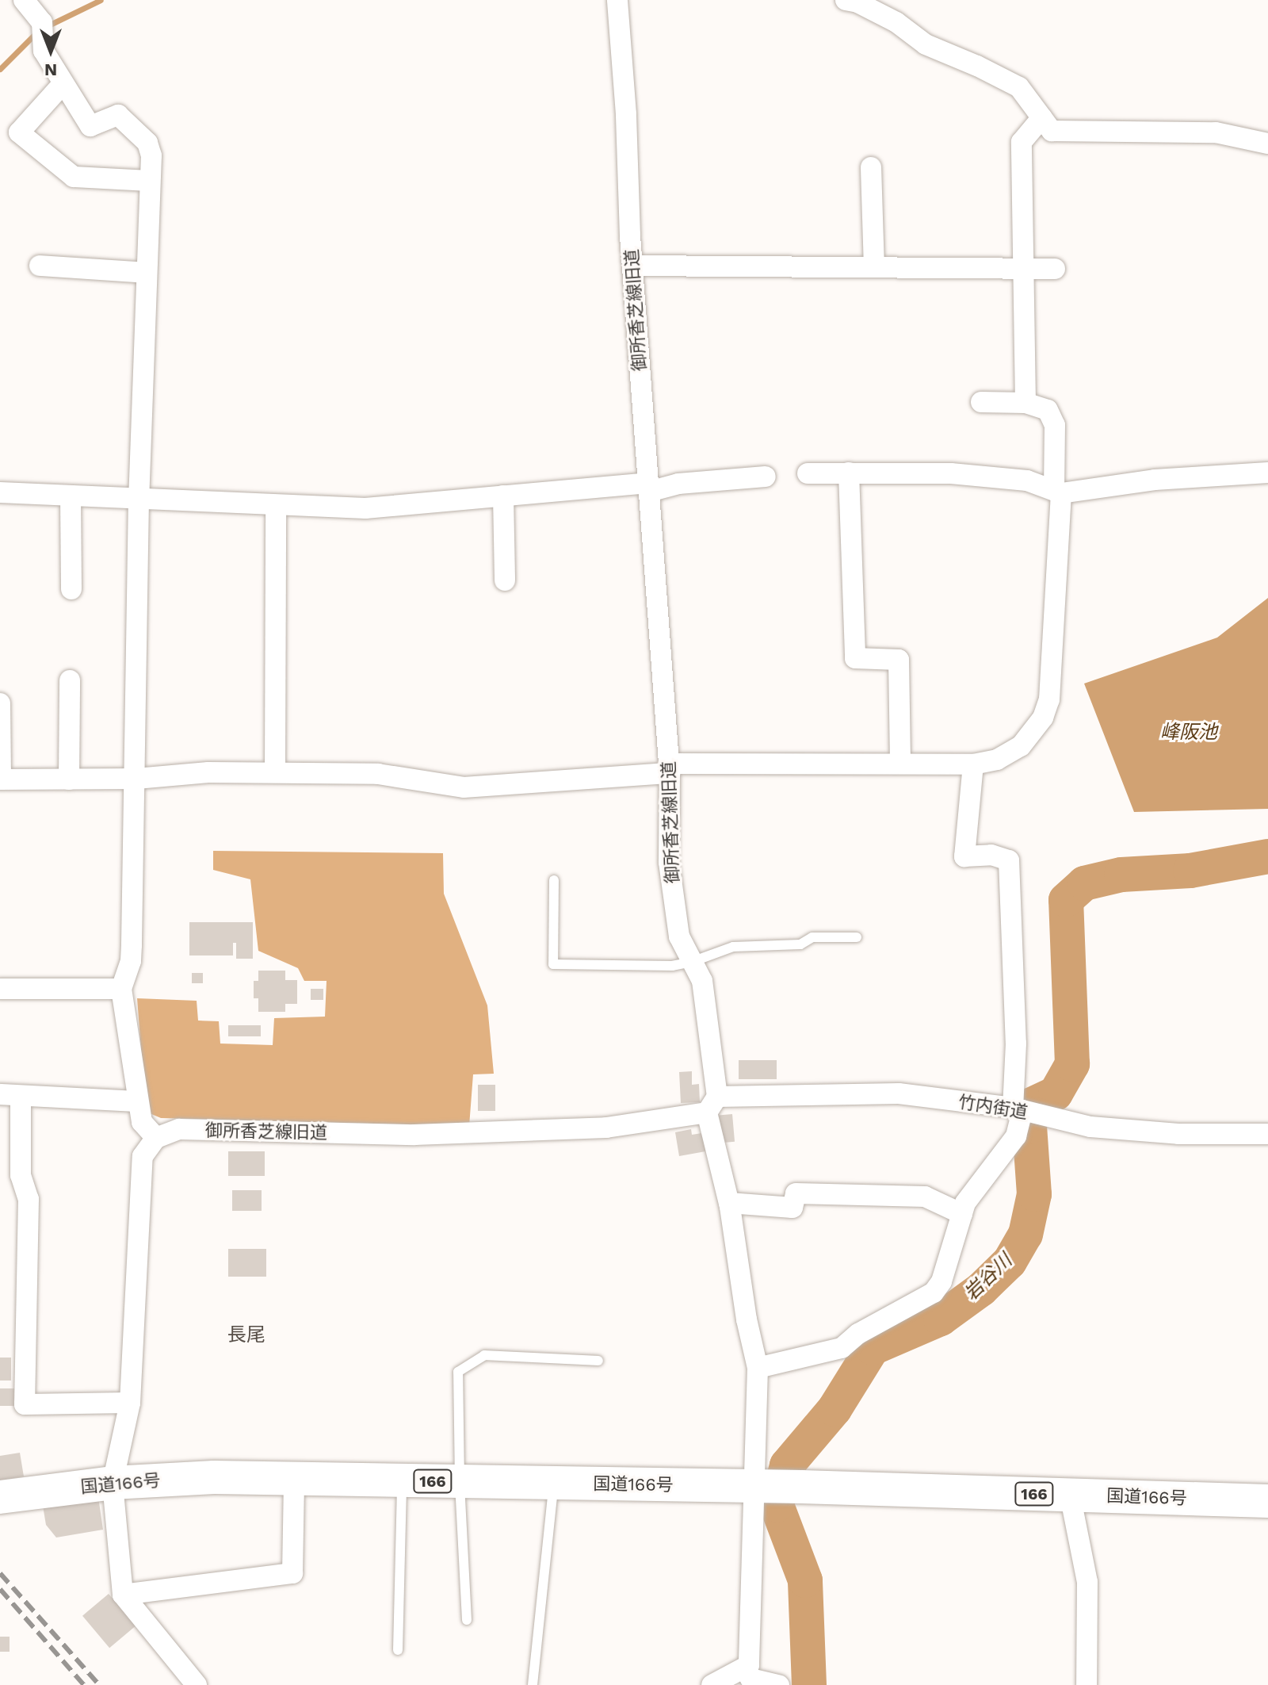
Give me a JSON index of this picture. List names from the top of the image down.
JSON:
{
  "streets": {
    "highway": ["166", "国道166号"],
    "street": ["御所香芝線旧道", "竹内街道"]
  },
  "crossings": [
    ["御所香芝線旧道", "竹内街道"]
  ],
  "districts": ["長尾"],
  "water": ["峰阪池", "岩谷川"],
  "north": "bottom"
}
